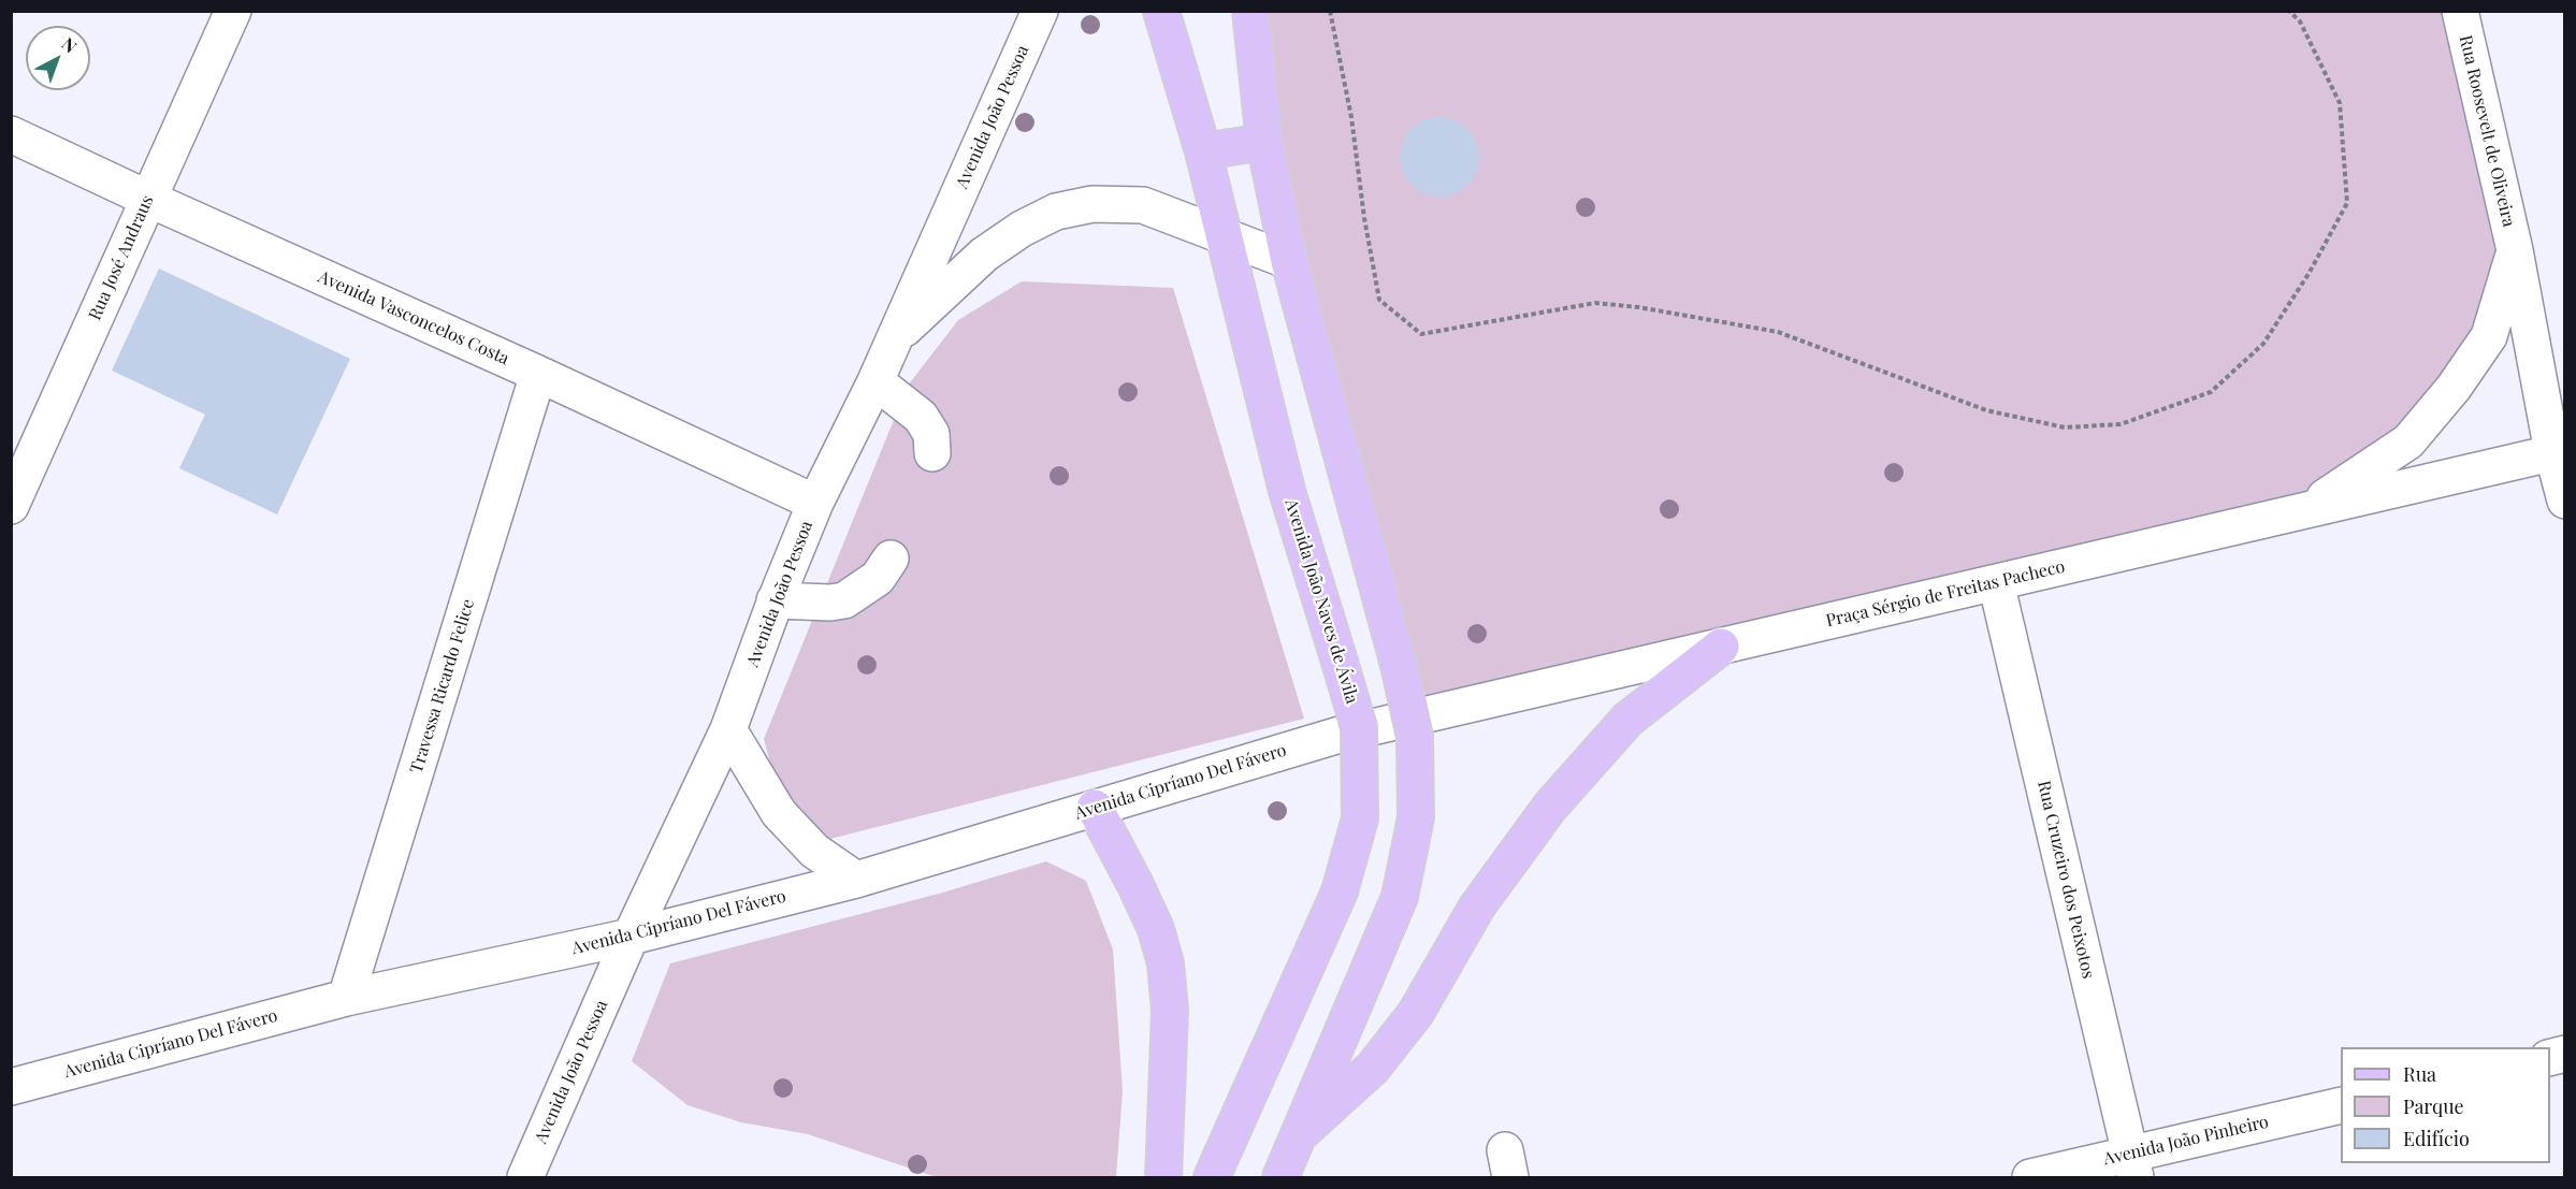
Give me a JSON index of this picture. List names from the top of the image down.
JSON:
{
  "streets": {
    "main road": ["Avenida João Naves de Ávila"],
    "street": [
      "Avenida João Pessoa",
      "Rua Roosevelt de Oliveira",
      "Rua José Andraus",
      "Avenida Vasconcelos Costa",
      "Praça Sérgio de Freitas Pacheco",
      "Travessa Ricardo Felice",
      "Avenida Cipríano Del Fávero",
      "Rua Cruzeiro dos Peixotos",
      "Avenida João Pinheiro"
    ]
  },
  "crossings": [
    ["Avenida João Pessoa", "Avenida Vasconcelos Costa"],
    ["Avenida João Pessoa", "Avenida Cipríano Del Fávero"],
    ["Rua Roosevelt de Oliveira", "Praça Sérgio de Freitas Pacheco"],
    ["Rua José Andraus", "Avenida Vasconcelos Costa"],
    ["Avenida Vasconcelos Costa", "Travessa Ricardo Felice"],
    ["Praça Sérgio de Freitas Pacheco", "Avenida Cipríano Del Fávero"],
    ["Praça Sérgio de Freitas Pacheco", "Rua Cruzeiro dos Peixotos"],
    ["Travessa Ricardo Felice", "Avenida Cipríano Del Fávero"],
    ["Rua Cruzeiro dos Peixotos", "Avenida João Pinheiro"]
  ],
  "legend": ["Rua", "Parque", "Edifício"],
  "north": "top right"
}
